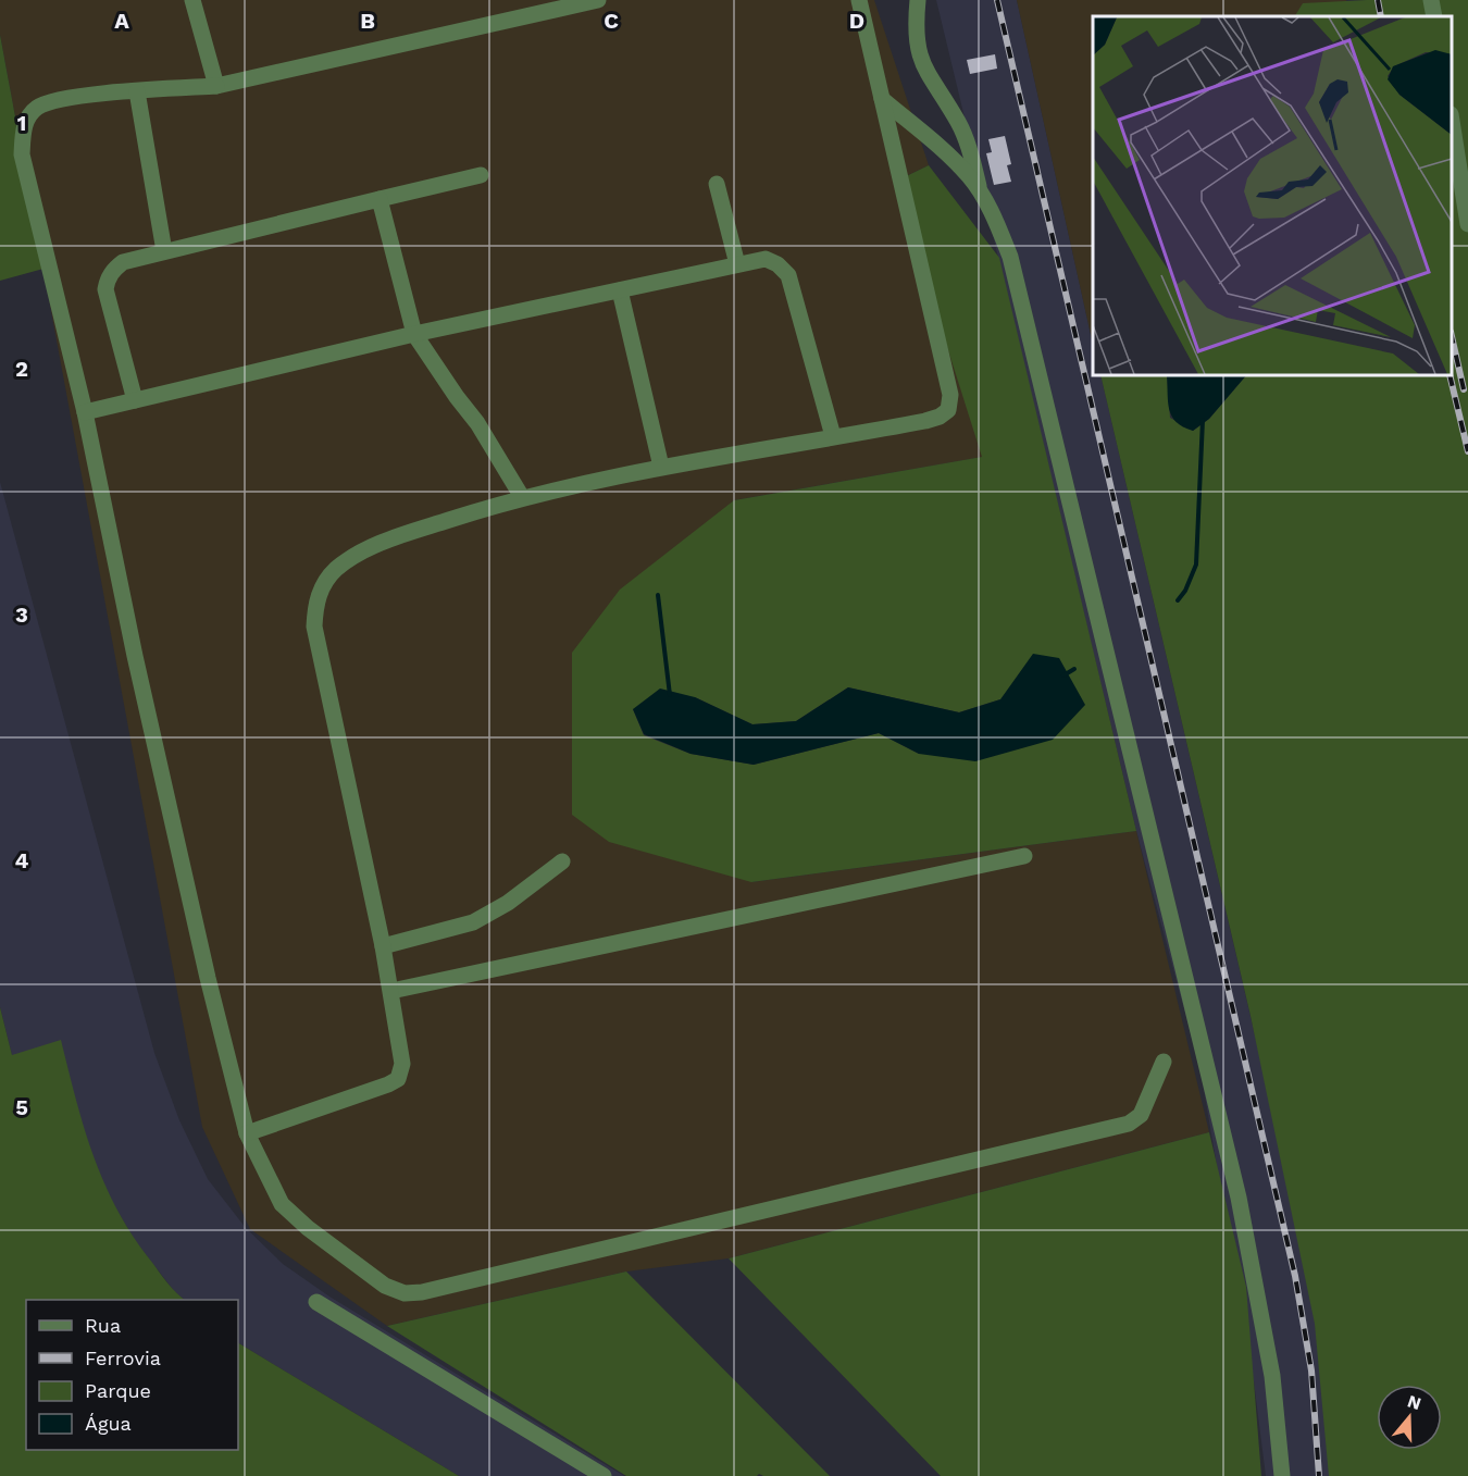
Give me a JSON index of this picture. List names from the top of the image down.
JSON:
{
  "legend": [
    "Rua",
    "Ferrovia",
    "Parque",
    "Água"
  ],
  "north": "top",
  "grid": {
    "columns": [
      "A",
      "B",
      "C",
      "D"
    ],
    "rows": [
      "1",
      "2",
      "3",
      "4",
      "5"
    ]
  }
}
